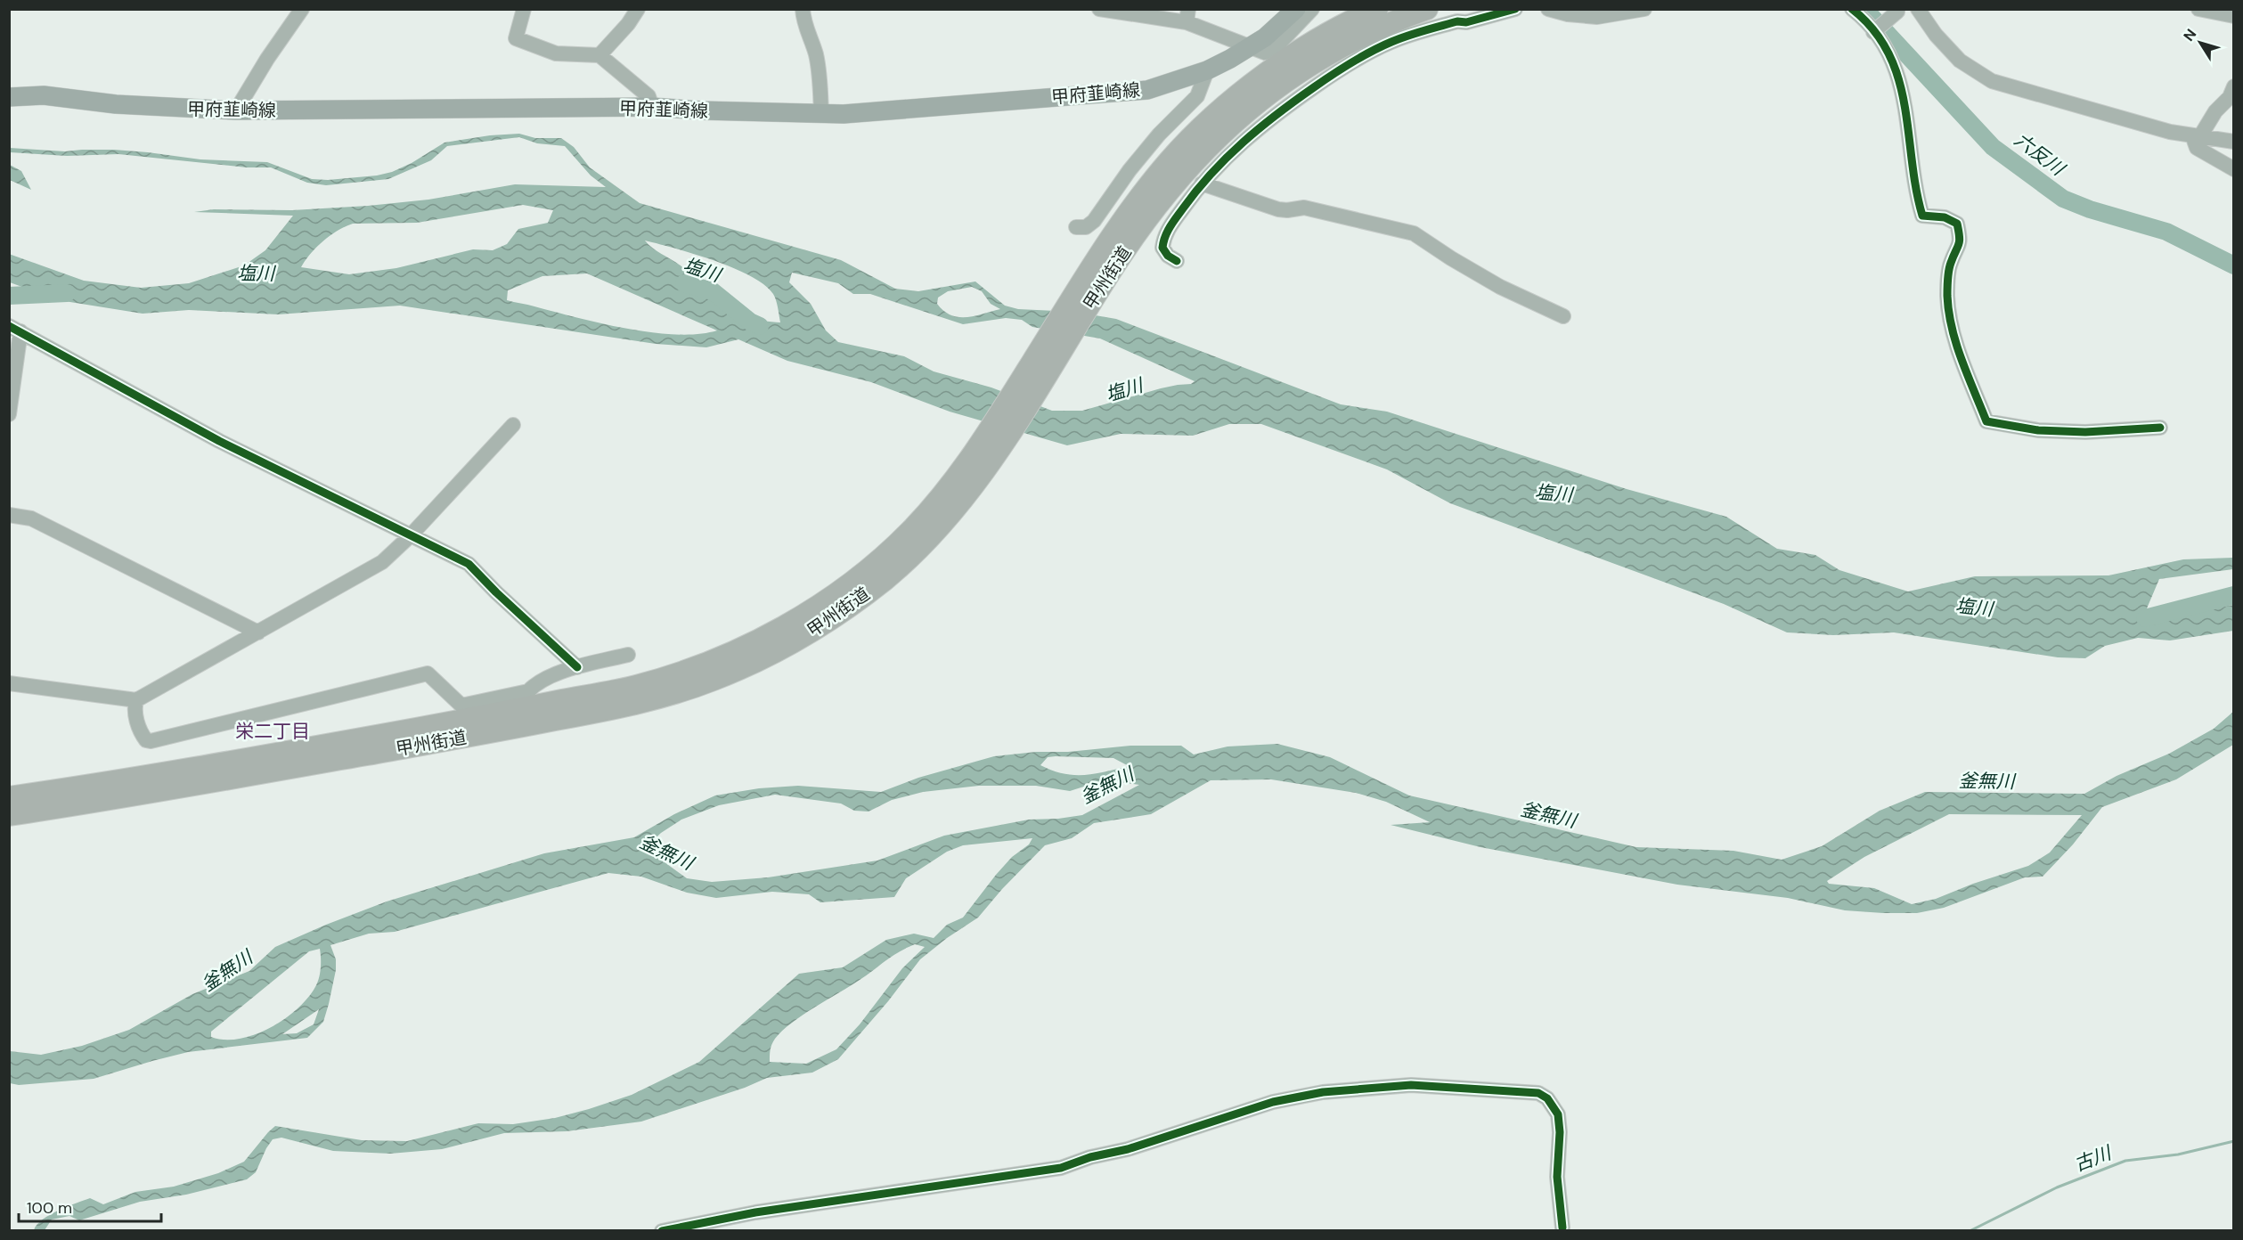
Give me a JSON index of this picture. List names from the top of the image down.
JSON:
{
  "streets": {
    "highway": ["甲州街道"],
    "main road": ["甲府韮崎線"]
  },
  "districts": ["栄二丁目"],
  "water": [
    "六反川",
    "塩川",
    "釜無川",
    "古川"
  ],
  "scale_bar": "100 m",
  "north": "top left"
}
